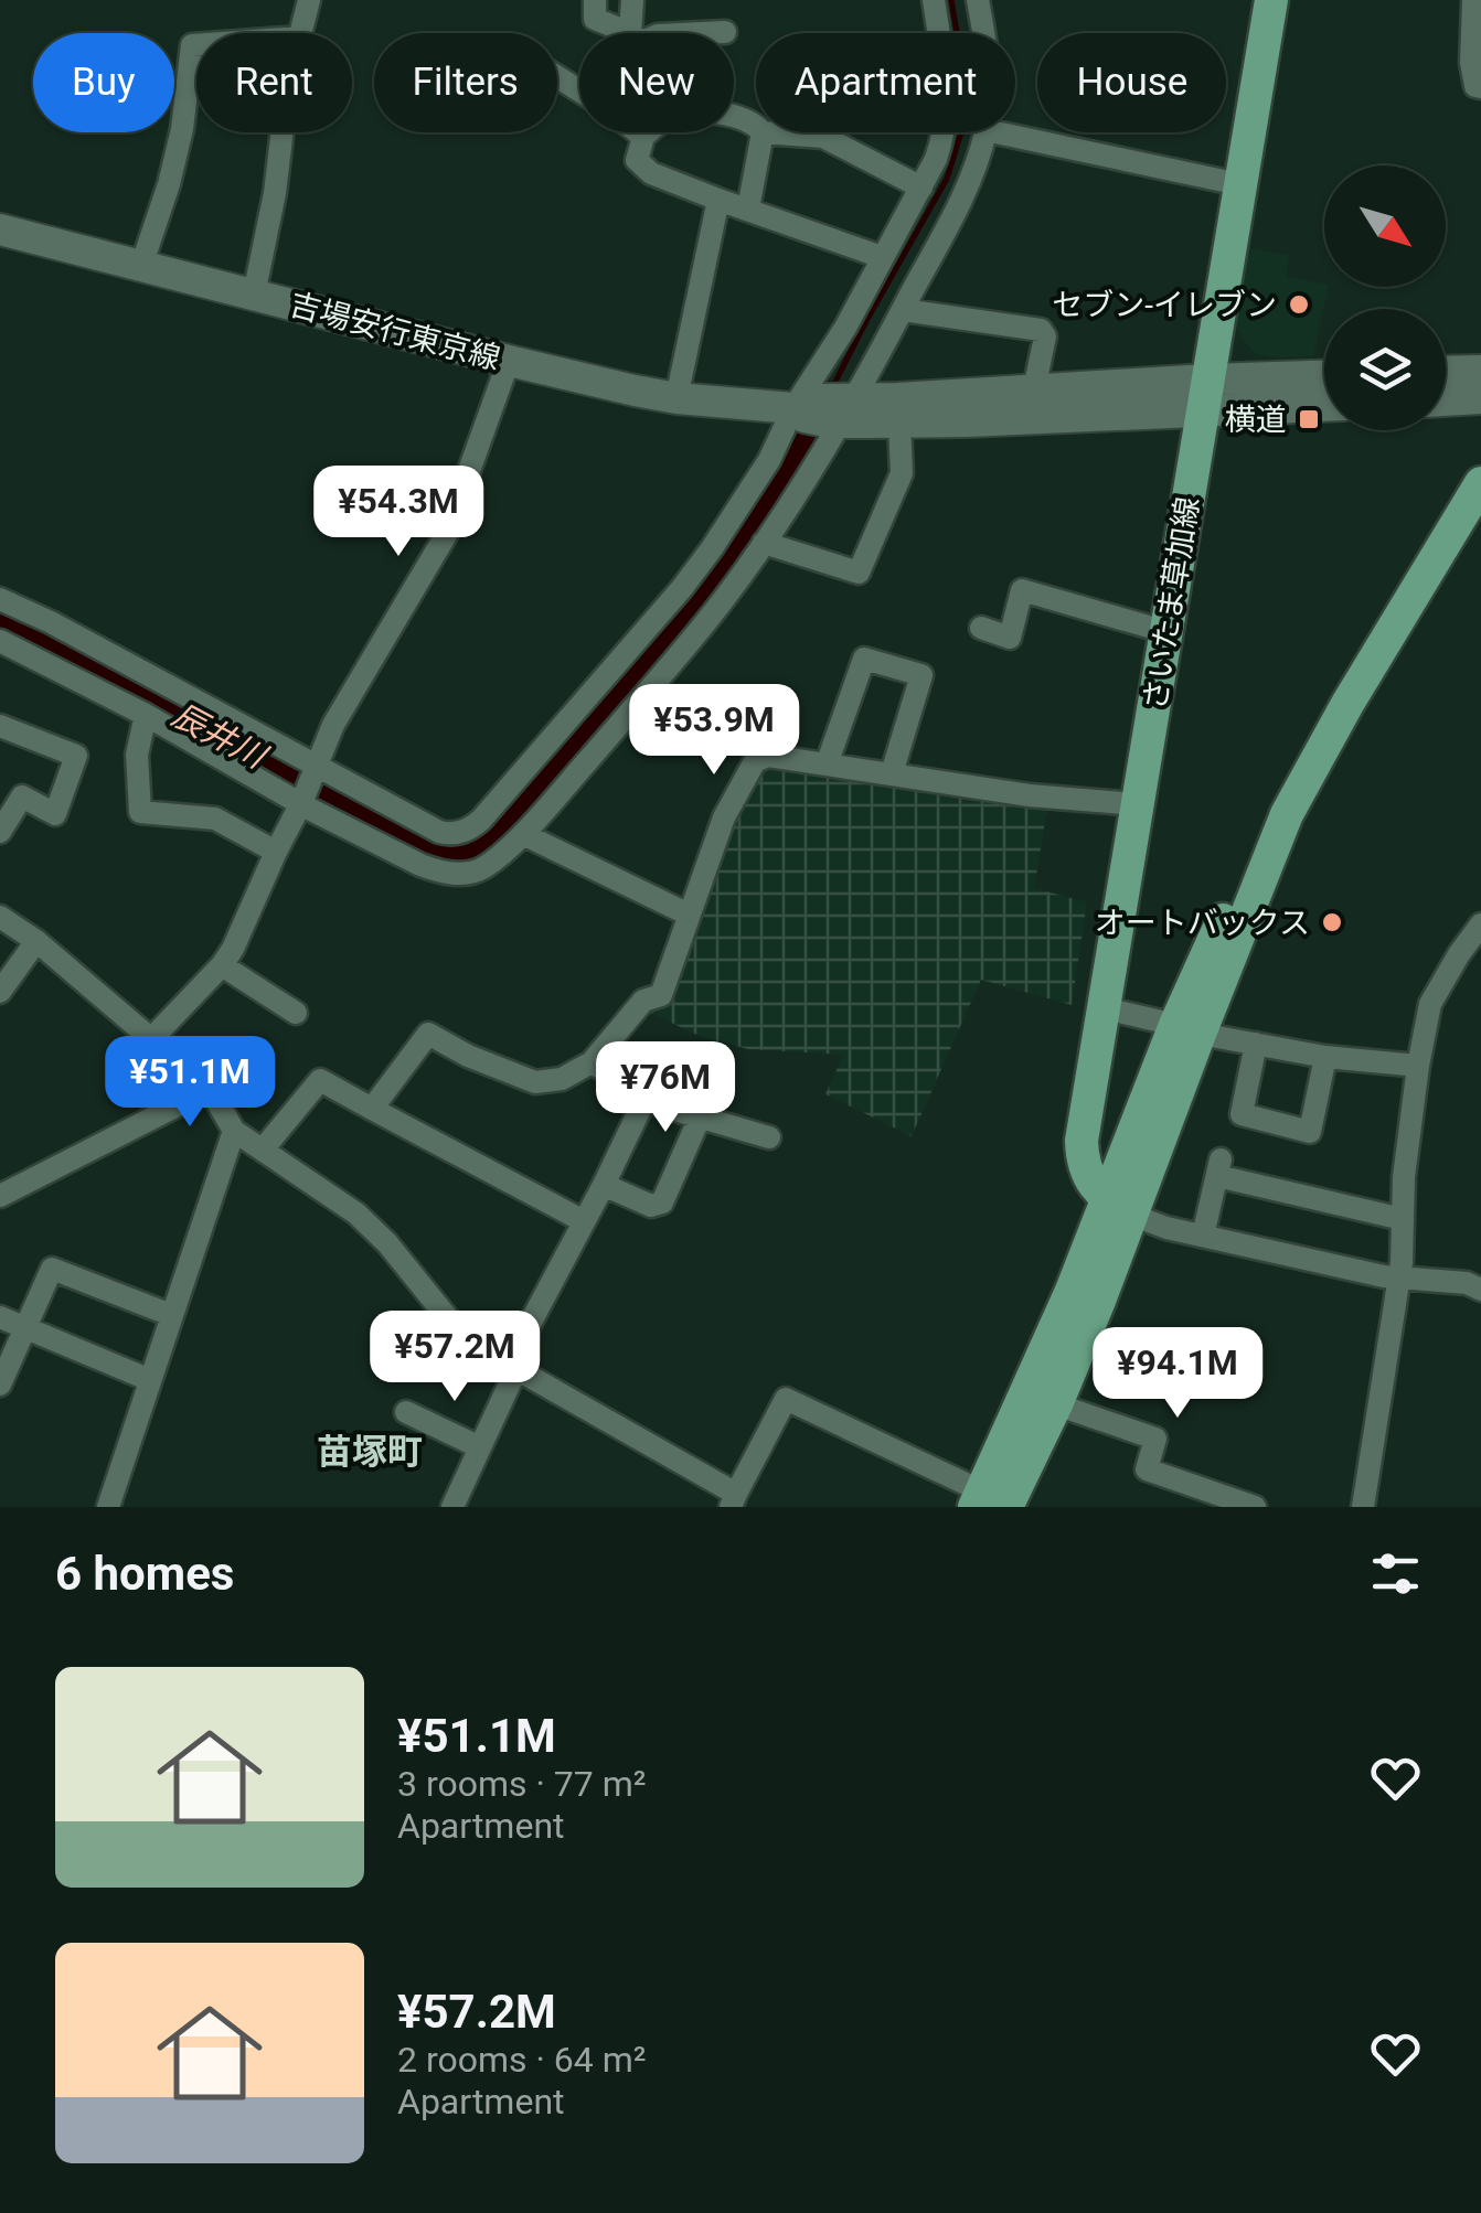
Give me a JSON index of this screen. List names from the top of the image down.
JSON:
{
  "streets": {
    "main road": ["吉場安行東京線", "さいたま草加線"]
  },
  "crossings": [
    ["吉場安行東京線", "さいたま草加線"]
  ],
  "districts": ["苗塚町"],
  "water": ["辰井川"],
  "places": {
    "other": ["セブン-イレブン", "オートバックス"],
    "transit": ["横道"]
  },
  "north": "bottom right",
  "page": {
    "chip": [
      "Buy",
      "Rent",
      "Filters",
      "New",
      "Apartment",
      "House"
    ],
    "price": [
      "¥54.3M",
      "¥53.9M",
      "¥51.1M",
      "¥76M",
      "¥57.2M",
      "¥94.1M"
    ],
    "heading": "6 homes",
    "list": [
      {
        "name": "¥51.1M",
        "note": "3 rooms · 77 m² · Apartment"
      },
      {
        "name": "¥57.2M",
        "note": "2 rooms · 64 m² · Apartment"
      }
    ]
  }
}
